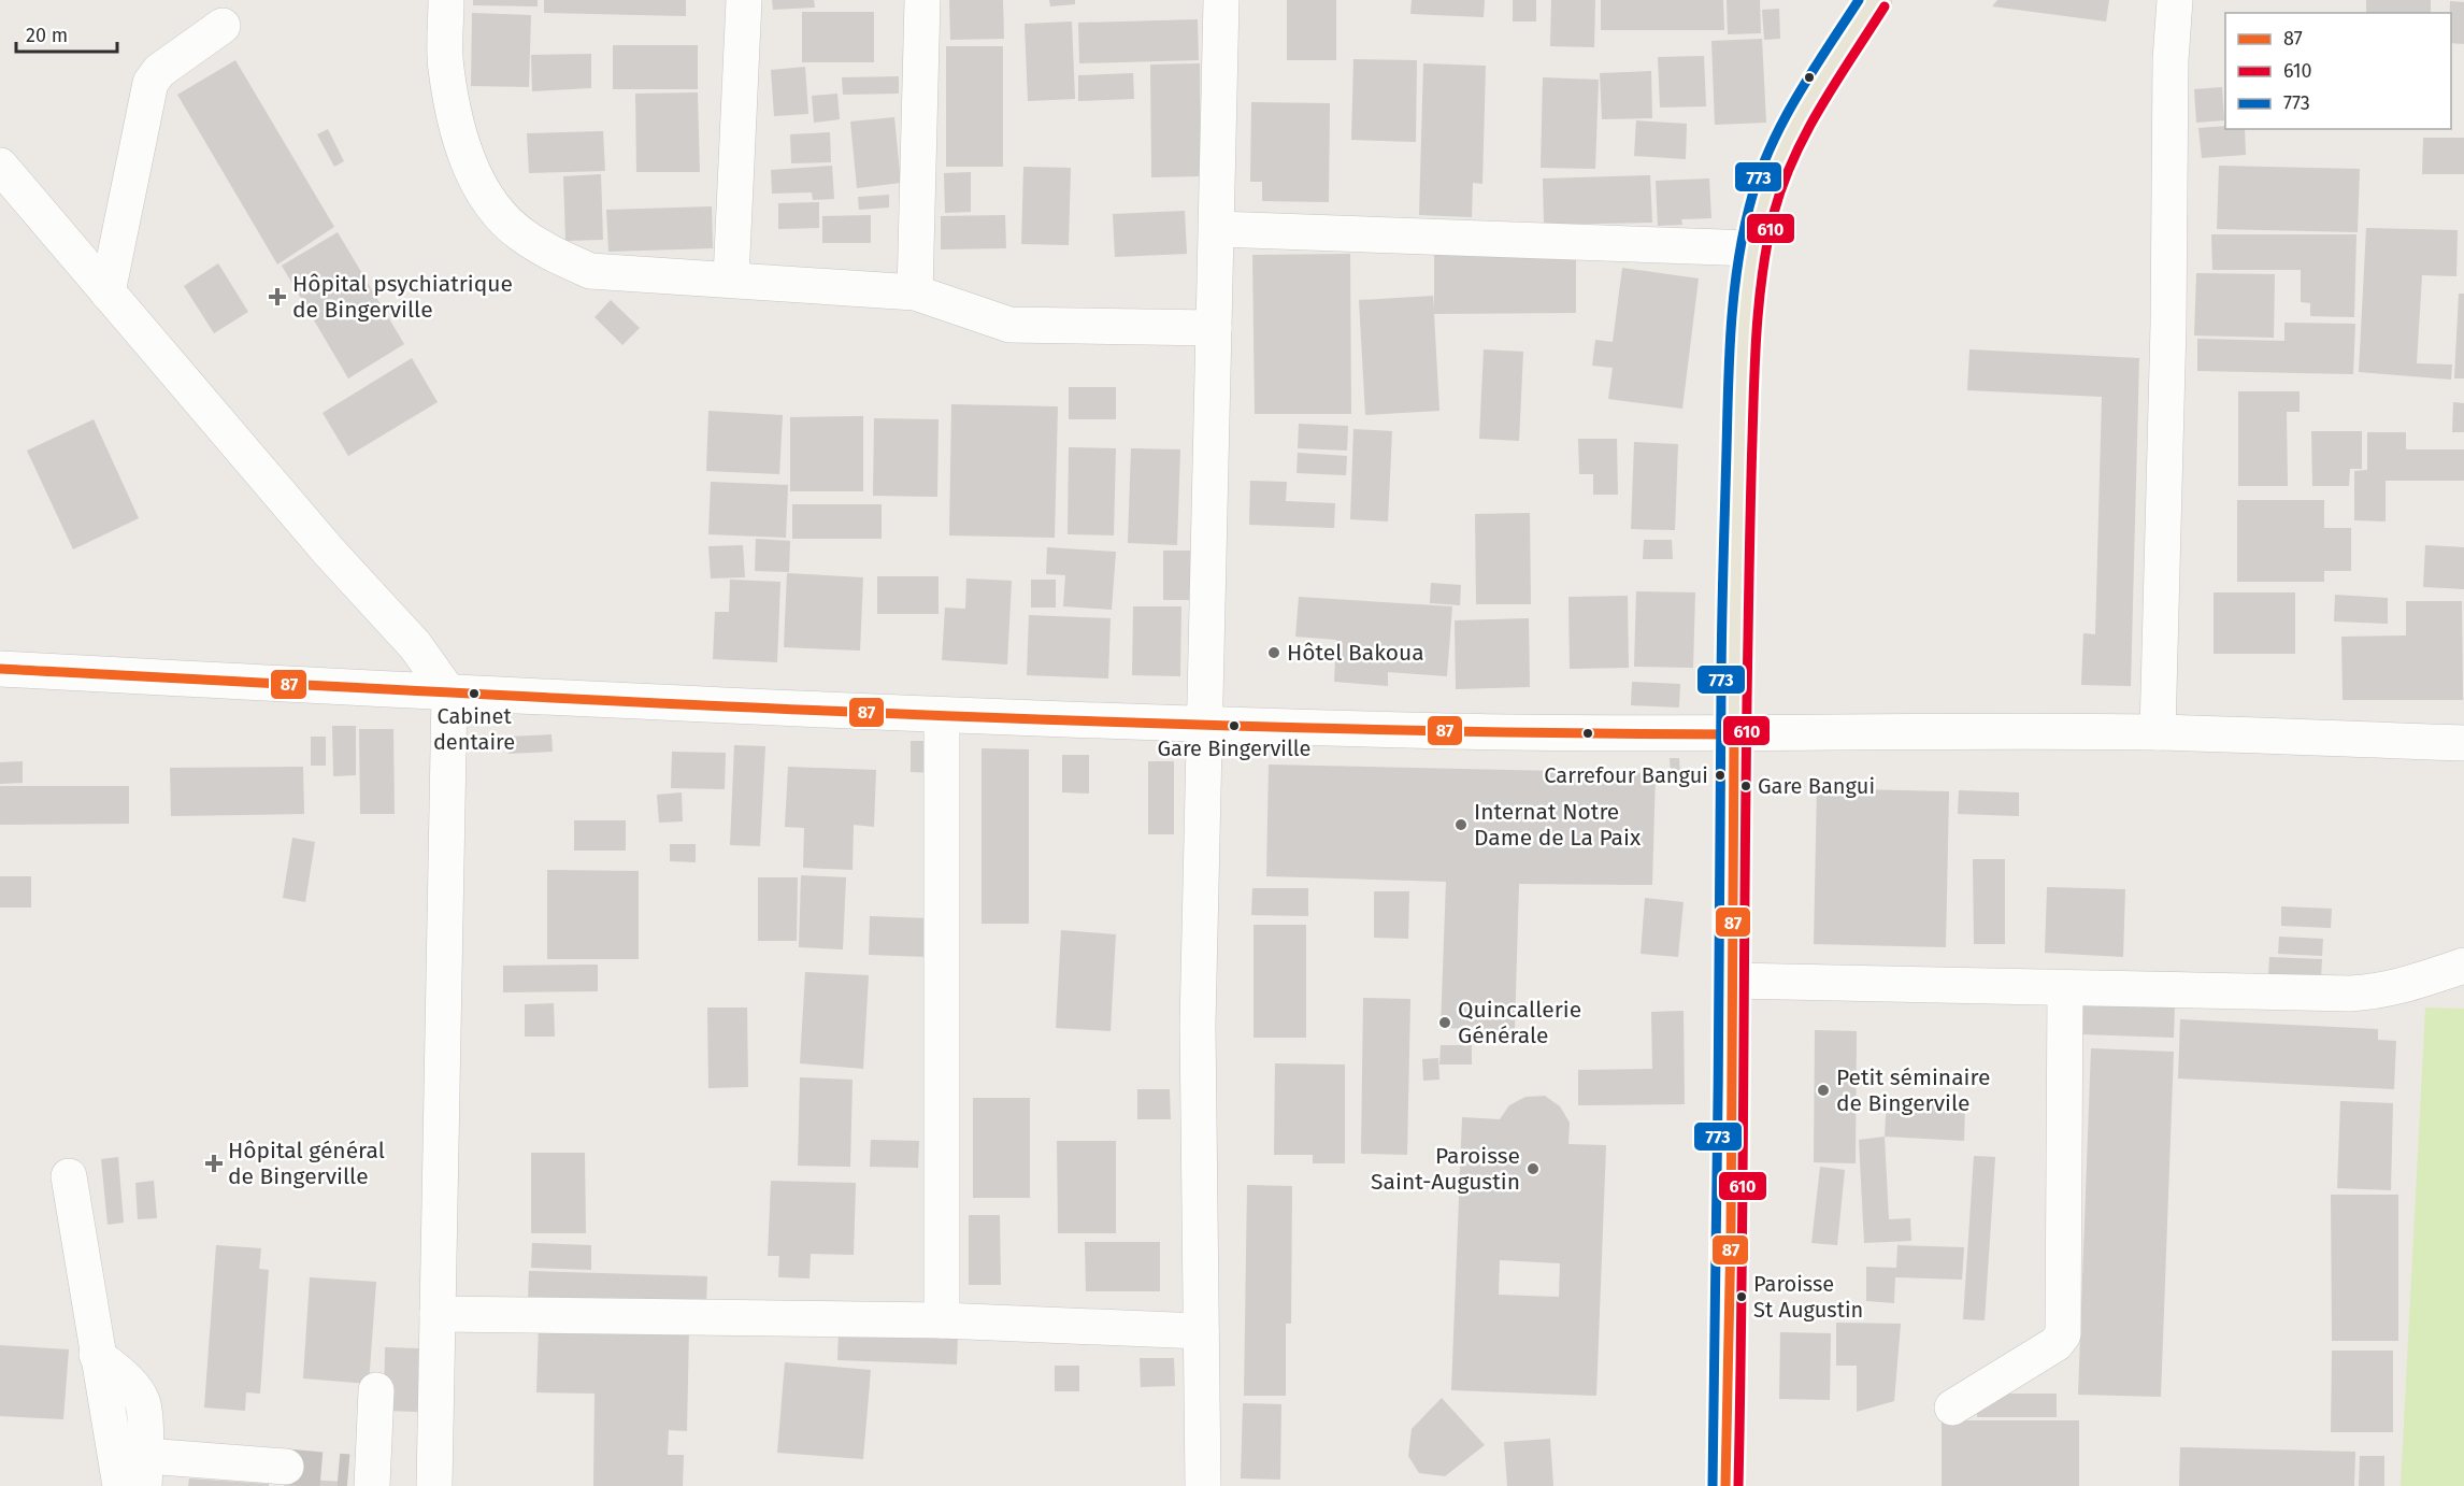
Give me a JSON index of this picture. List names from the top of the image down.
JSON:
{
  "places": {
    "health": ["Hôpital psychiatrique de Bingerville", "Hôpital général de Bingerville"],
    "other": [
      "Hôtel Bakoua",
      "Cabinet dentaire",
      "Gare Bingerville",
      "Carrefour Bangui",
      "Gare Bangui",
      "Internat Notre Dame de La Paix",
      "Quincallerie Générale",
      "Petit séminaire de Bingervile",
      "Paroisse Saint-Augustin",
      "Paroisse St Augustin"
    ]
  },
  "lines": ["transit line 773", "transit line 610", "transit line 87"],
  "legend": ["87", "610", "773"],
  "scale_bar": "20 m"
}
